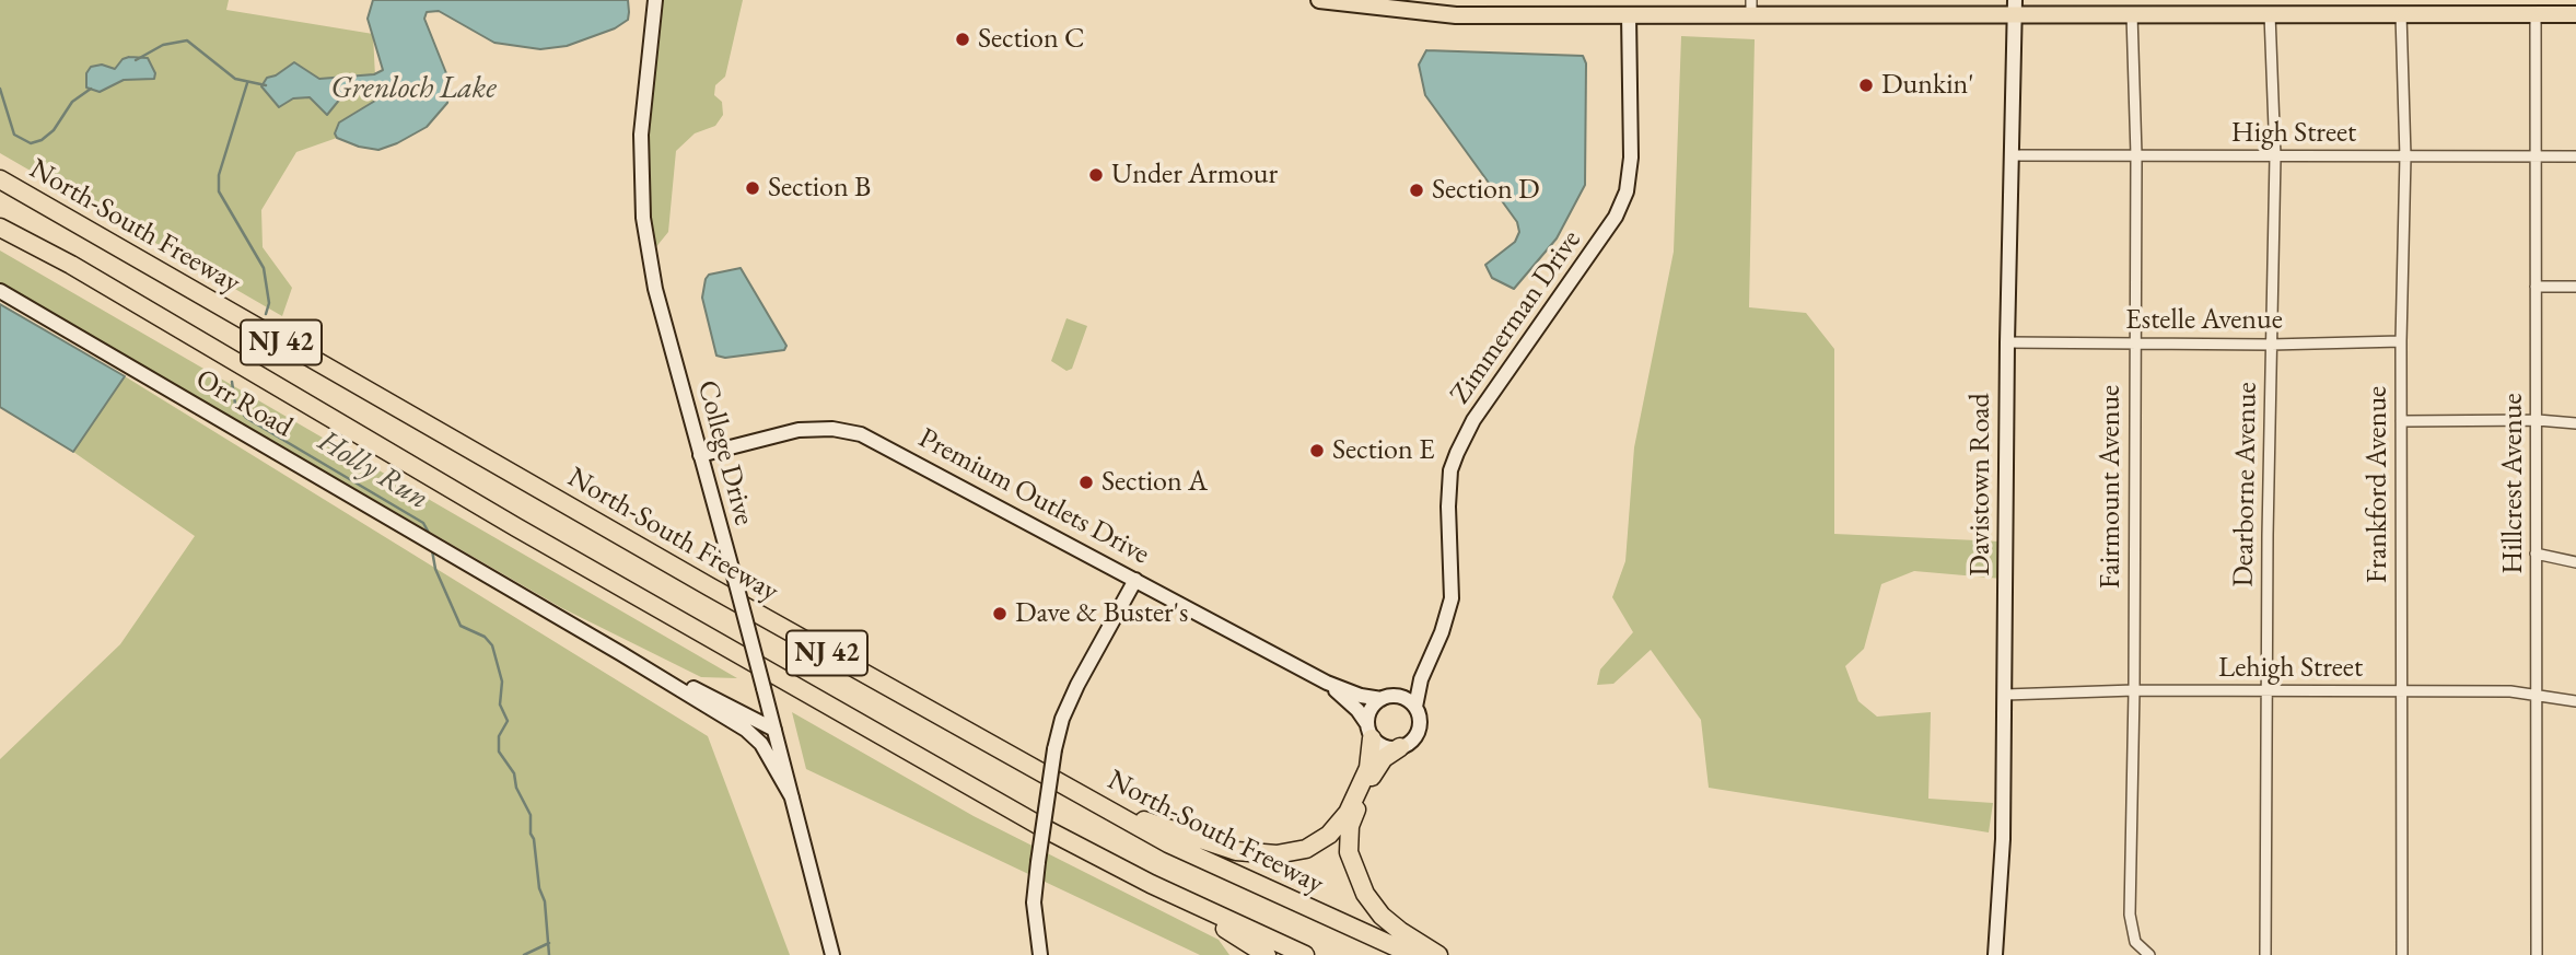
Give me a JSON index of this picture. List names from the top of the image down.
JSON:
{
  "streets": {
    "highway": ["North-South Freeway", "NJ 42"],
    "street": [
      "High Street",
      "Zimmerman Drive",
      "Estelle Avenue",
      "Orr Road",
      "College Drive",
      "Hillcrest Avenue",
      "Davistown Road",
      "Dearborne Avenue",
      "Frankford Avenue",
      "Fairmount Avenue",
      "Premium Outlets Drive",
      "Lehigh Street"
    ]
  },
  "crossings": [
    ["High Street", "Hillcrest Avenue"],
    ["High Street", "Davistown Road"],
    ["High Street", "Dearborne Avenue"],
    ["High Street", "Frankford Avenue"],
    ["High Street", "Fairmount Avenue"],
    ["Zimmerman Drive", "Premium Outlets Drive"],
    ["Estelle Avenue", "Davistown Road"],
    ["Estelle Avenue", "Dearborne Avenue"],
    ["Estelle Avenue", "Frankford Avenue"],
    ["Estelle Avenue", "Fairmount Avenue"],
    ["Orr Road", "College Drive"],
    ["College Drive", "Premium Outlets Drive"],
    ["Hillcrest Avenue", "Lehigh Street"],
    ["Davistown Road", "Lehigh Street"],
    ["Dearborne Avenue", "Lehigh Street"],
    ["Frankford Avenue", "Lehigh Street"],
    ["Fairmount Avenue", "Lehigh Street"]
  ],
  "water": ["Grenloch Lake", "Holly Run"],
  "places": [
    "Section C",
    "Dunkin'",
    "Under Armour",
    "Section B",
    "Section D",
    "Section E",
    "Section A",
    "Dave & Buster's"
  ]
}
